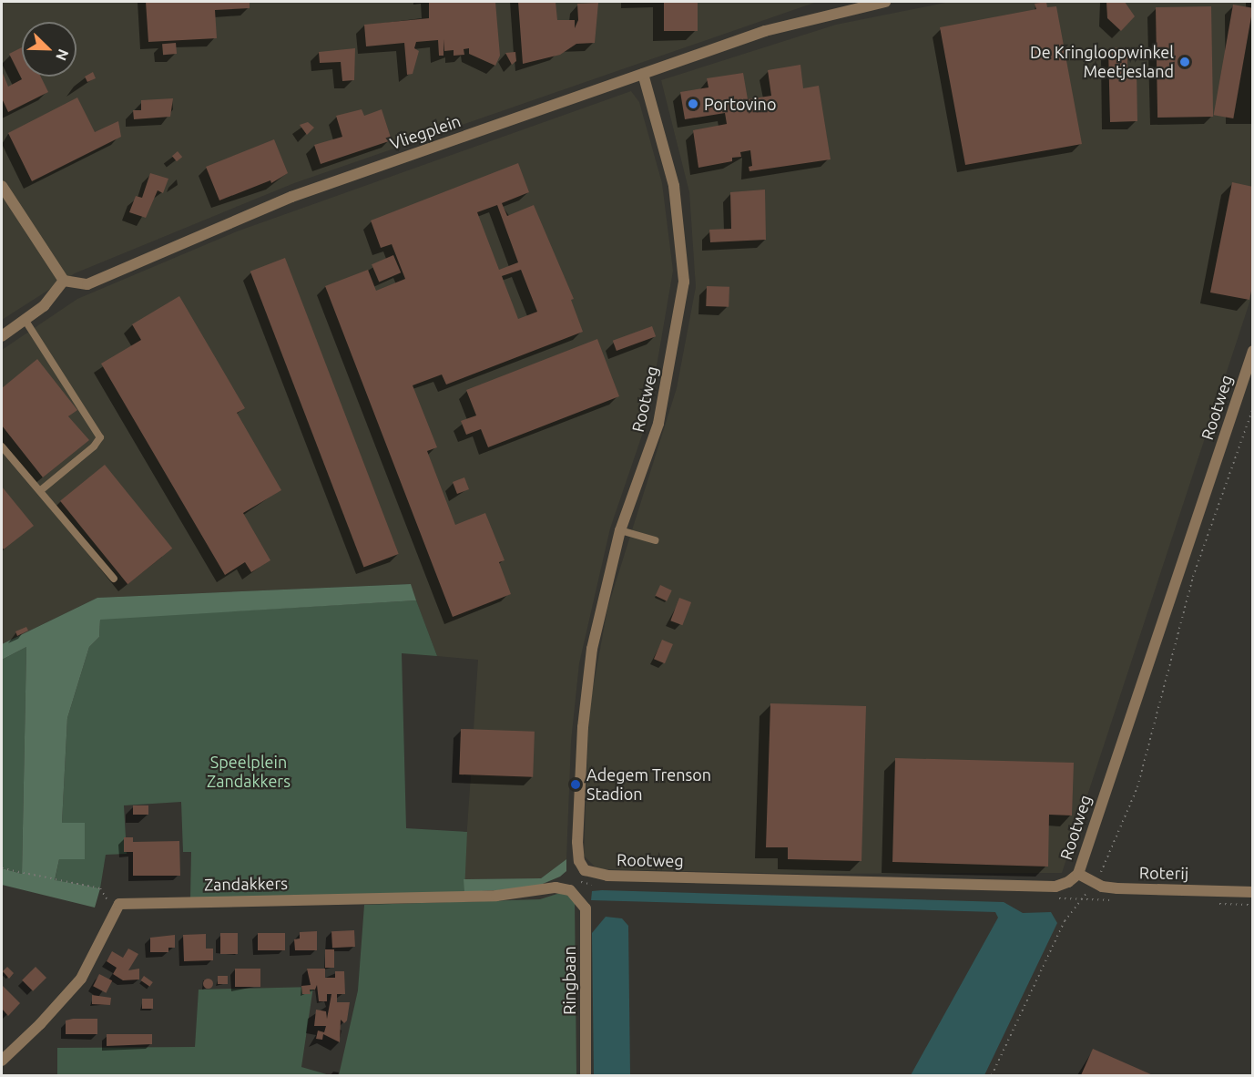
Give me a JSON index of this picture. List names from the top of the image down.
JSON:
{
  "streets": {
    "street": [
      "Vliegplein",
      "Rootweg",
      "Roterij",
      "Zandakkers",
      "Ringbaan"
    ]
  },
  "crossings": [
    ["Vliegplein", "Rootweg"],
    ["Rootweg", "Roterij"],
    ["Zandakkers", "Ringbaan"]
  ],
  "parks": ["Speelplein Zandakkers"],
  "places": ["De Kringloopwinkel Meetjesland", "Portovino", "Adegem Trenson Stadion"],
  "north": "bottom right"
}
